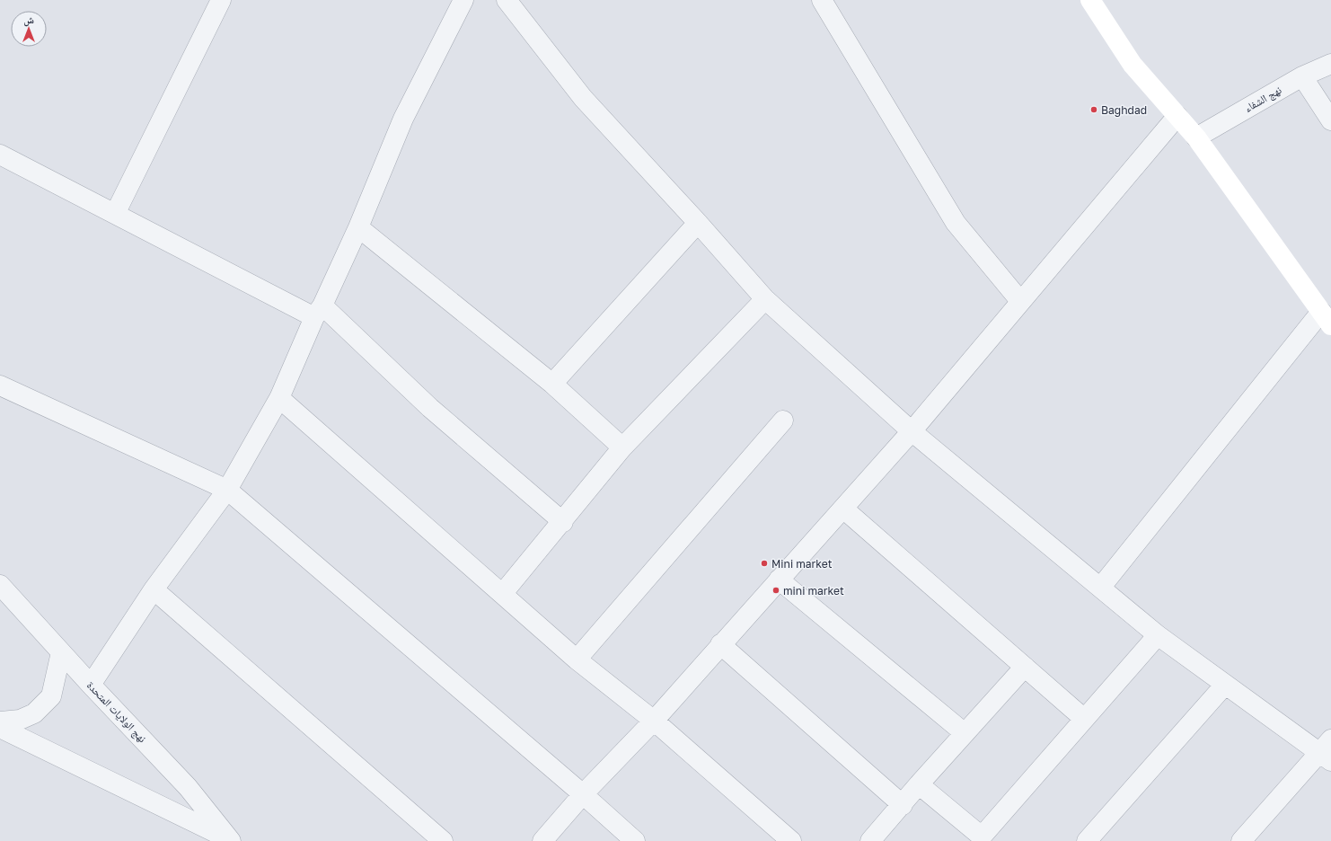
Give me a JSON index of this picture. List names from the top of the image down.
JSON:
{
  "streets": {
    "street": ["نهج الشفاء", "نهج الولايات المتحدة"]
  },
  "places": ["Baghdad", "Mini market", "mini market"],
  "north": "top"
}
